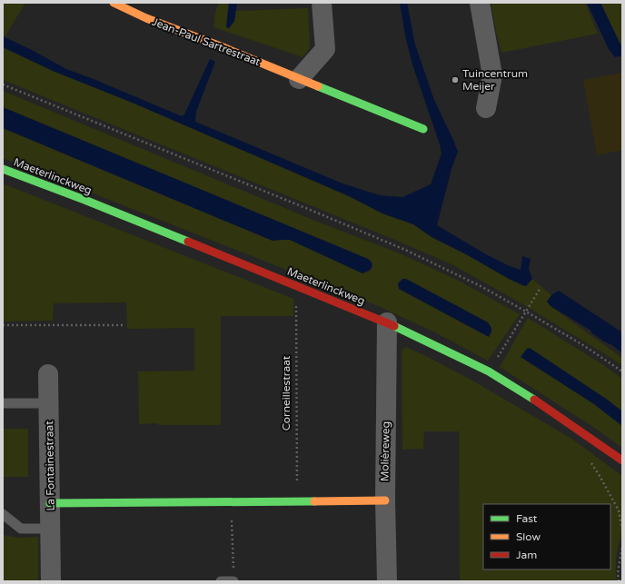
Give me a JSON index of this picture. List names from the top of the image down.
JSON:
{
  "streets": {
    "street": [
      "Jean-Paul Sartrestraat",
      "Maeterlinckweg",
      "Molièreweg",
      "La Fontainestraat"
    ],
    "path": ["Corneillestraat"]
  },
  "crossings": [
    ["Maeterlinckweg", "Corneillestraat"],
    ["Maeterlinckweg", "Molièreweg"]
  ],
  "places": ["Tuincentrum Meijer"],
  "legend": ["Fast", "Slow", "Jam"]
}
